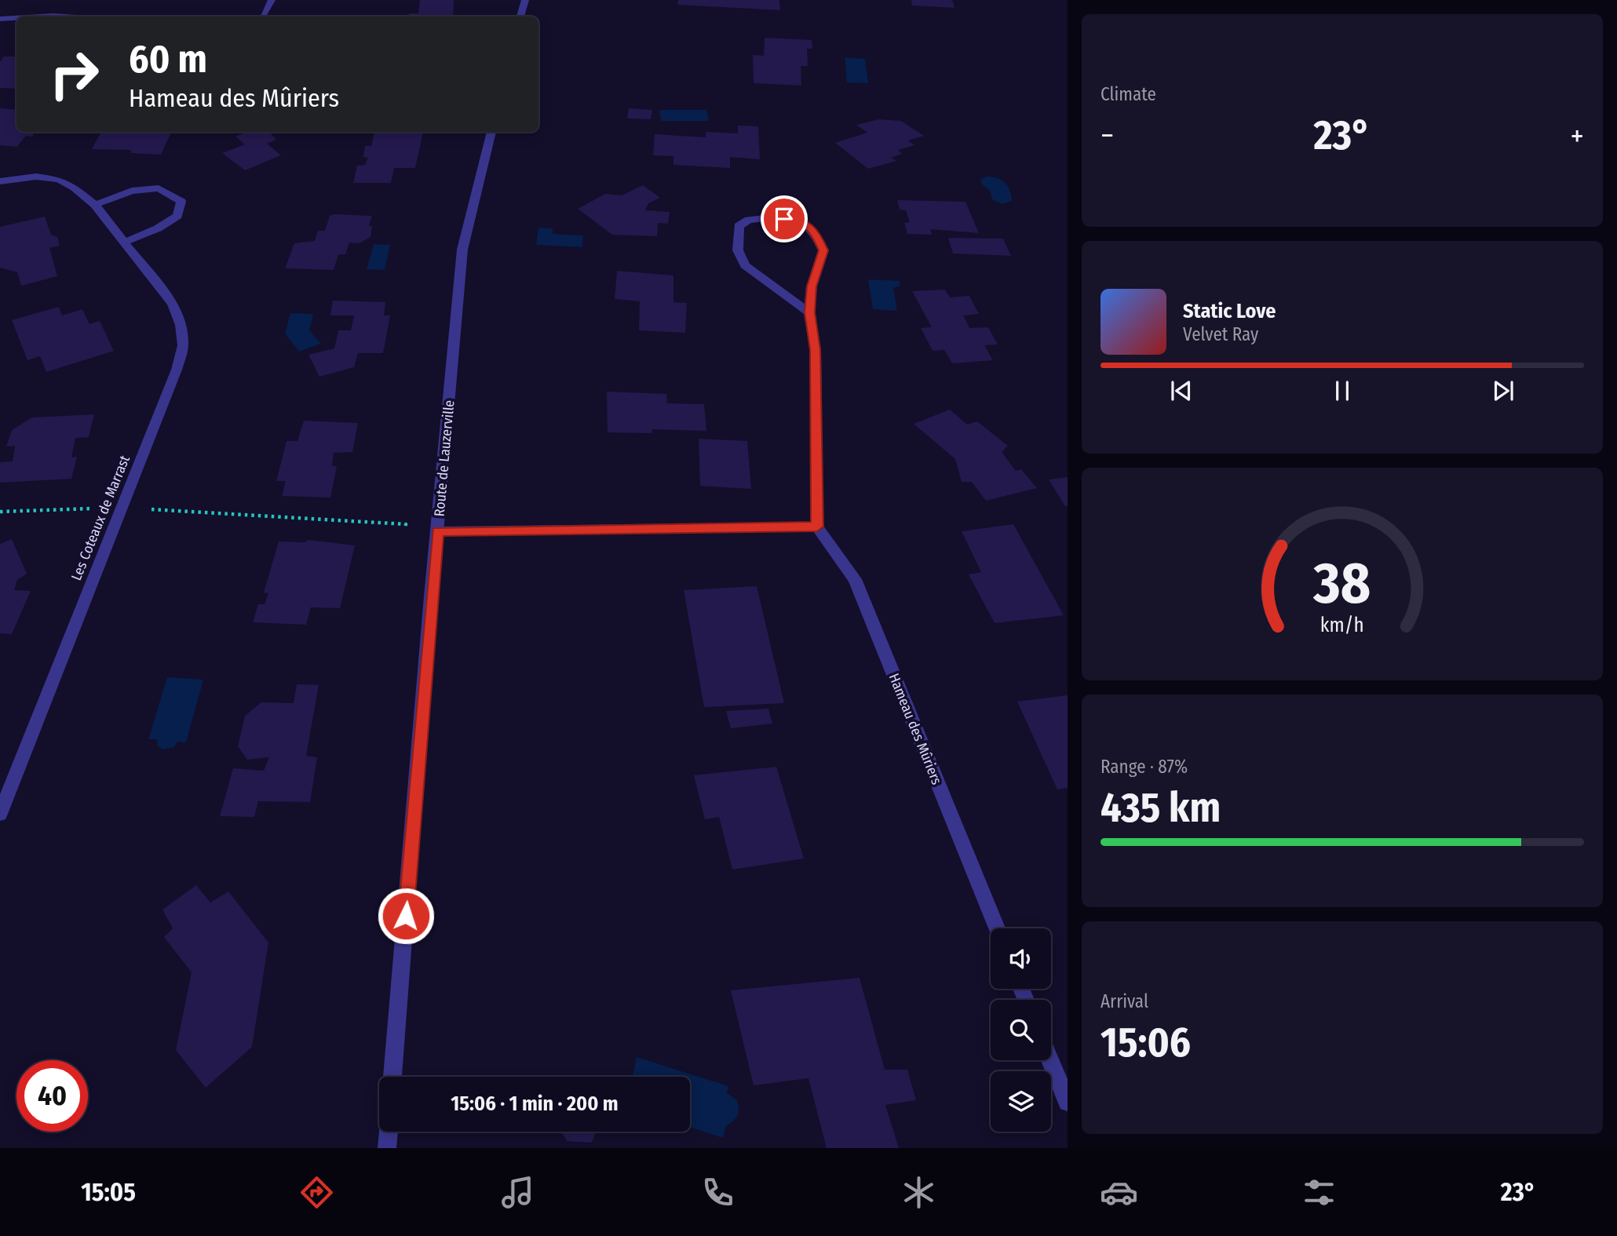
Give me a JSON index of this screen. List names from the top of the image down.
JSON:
{
  "streets": {
    "street": ["Route de Lauzerville", "Les Coteaux de Marrast", "Hameau des Mûriers"]
  },
  "page": {
    "tile": [
      "Climate",
      ["Range · 87%", "435 km"],
      ["Arrival", "15:06"]
    ],
    "turn": ["60 m", "Hameau des Mûriers"],
    "heat": ["−", "23°", "+"],
    "song": ["Static Love", "Velvet Ray"],
    "limit": "40",
    "trip": "15:06 · 1 min · 200 m",
    "tabs": ["15:05", "23°"],
    "gauge": ["38", "km/h"]
  }
}
